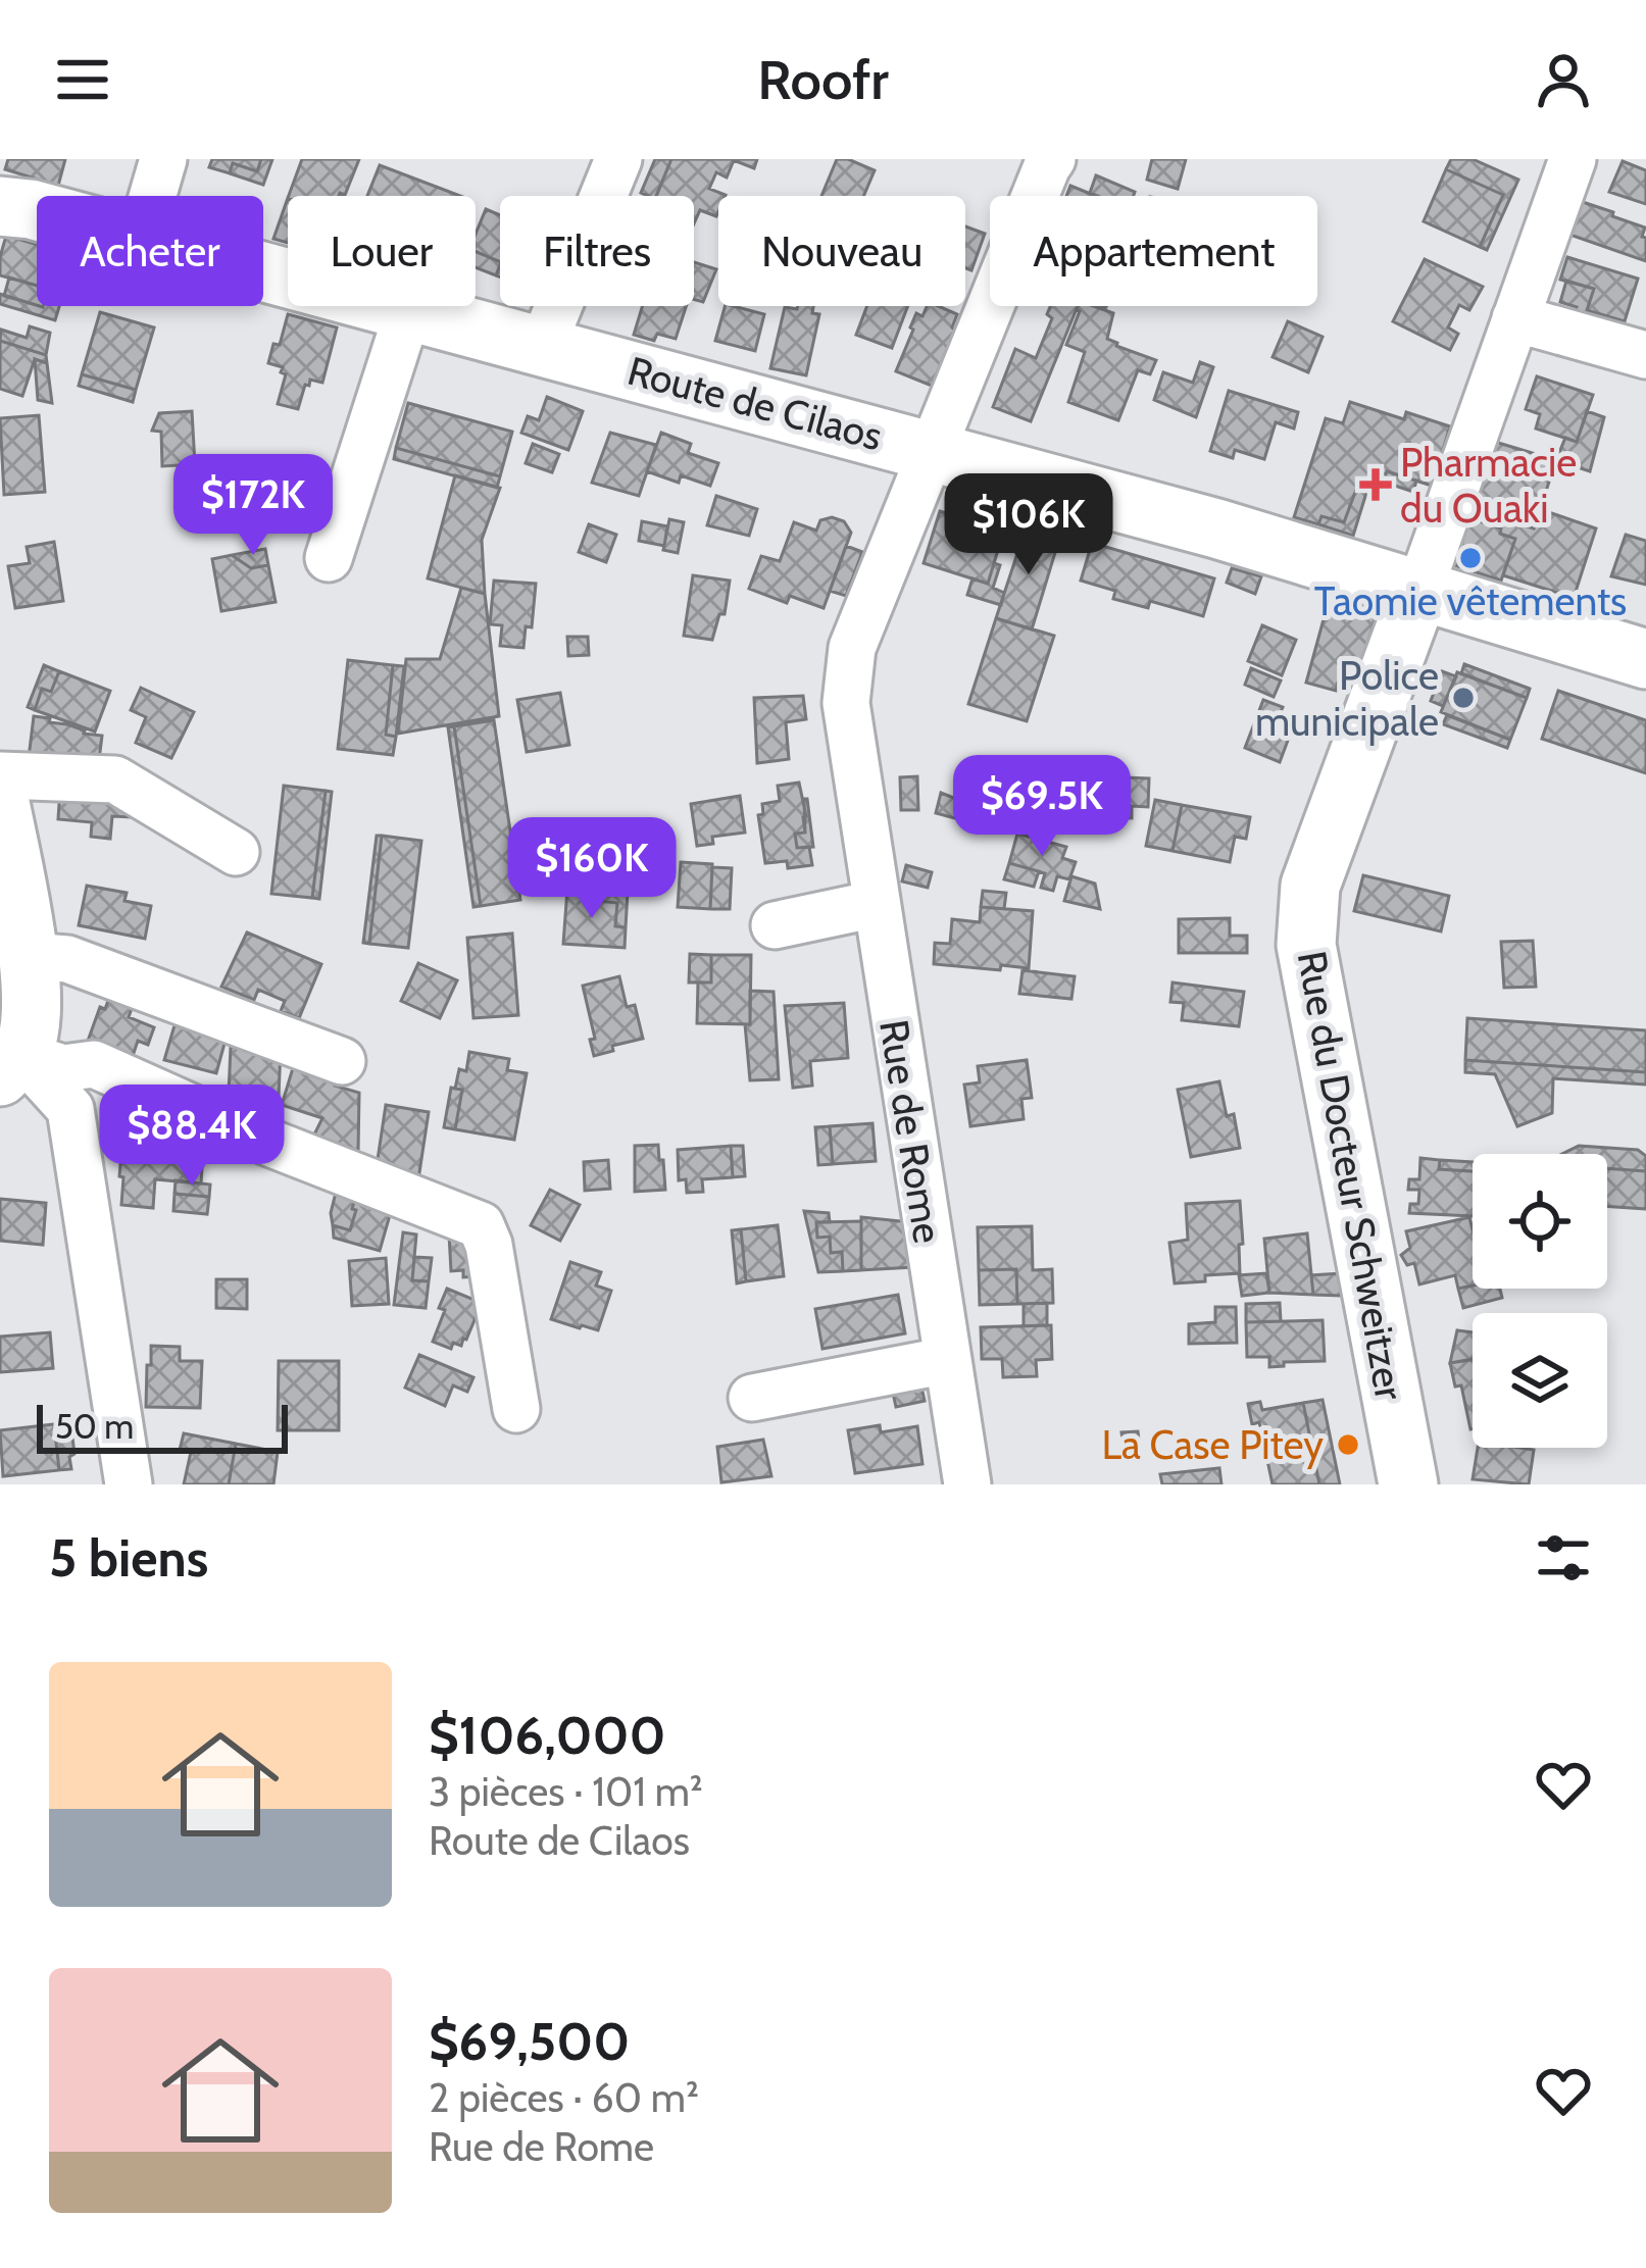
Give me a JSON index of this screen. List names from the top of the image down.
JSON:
{
  "streets": {
    "main road": ["Route de Cilaos", "Rue du Docteur Schweitzer"],
    "street": ["Rue de Rome"]
  },
  "crossings": [
    ["Route de Cilaos", "Rue de Rome"],
    ["Route de Cilaos", "Rue du Docteur Schweitzer"]
  ],
  "places": {
    "health": ["Pharmacie du Ouaki"],
    "other": ["Taomie vêtements", "Police municipale", "La Case Pitey"]
  },
  "scale_bar": "50 m",
  "page": {
    "header": "Roofr",
    "chip": [
      "Acheter",
      "Louer",
      "Filtres",
      "Nouveau",
      "Appartement"
    ],
    "price": [
      "$172K",
      "$106K",
      "$69.5K",
      "$160K",
      "$88.4K"
    ],
    "scale": "50 m",
    "heading": "5 biens",
    "list": [
      {
        "name": "$106,000",
        "note": "3 pièces · 101 m² · Route de Cilaos"
      },
      {
        "name": "$69,500",
        "note": "2 pièces · 60 m² · Rue de Rome"
      }
    ]
  }
}
